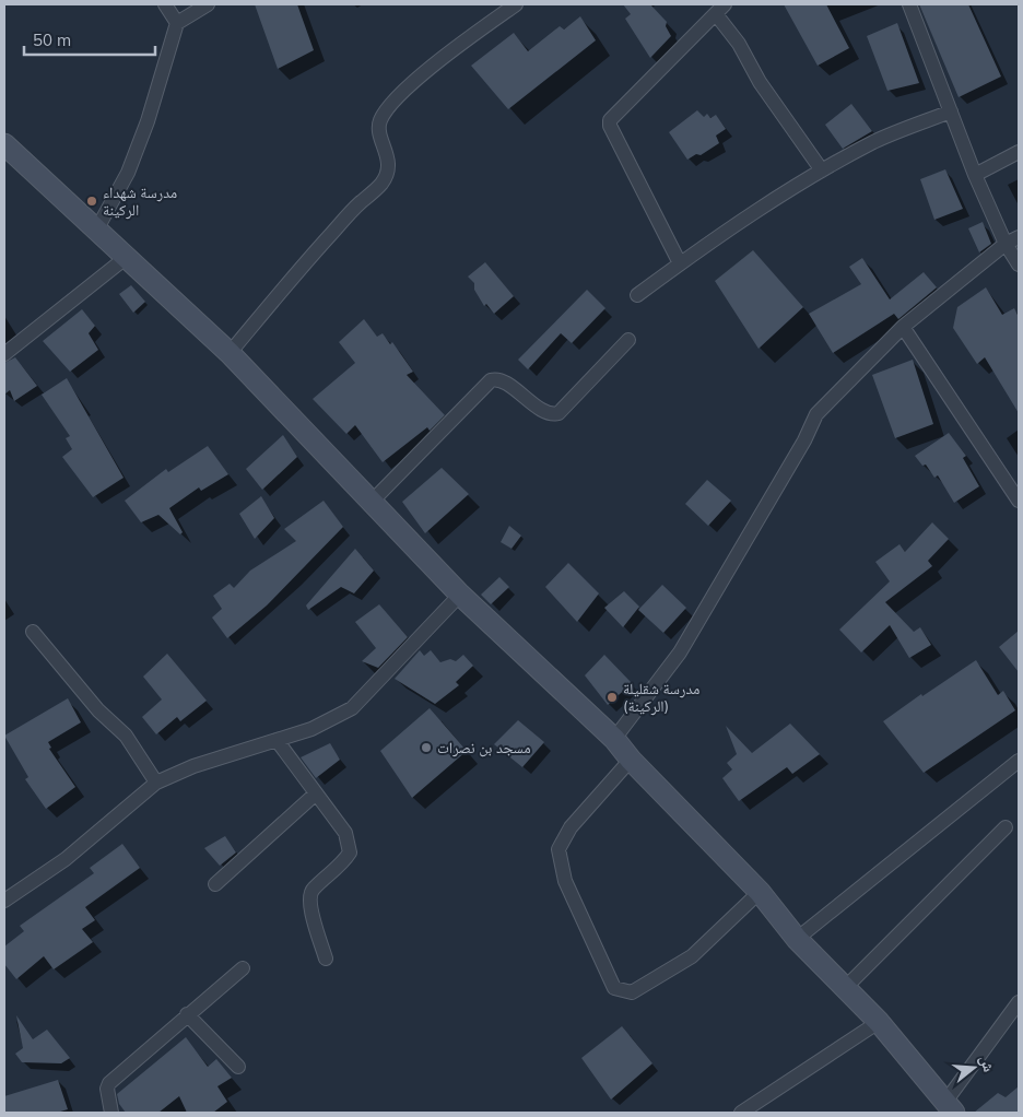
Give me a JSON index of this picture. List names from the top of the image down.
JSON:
{
  "places": ["مدرسة شهداء الركينة", "مدرسة شقليلة (الركينة)", "مسجد بن نصرات"],
  "scale_bar": "50 m",
  "north": "right"
}
